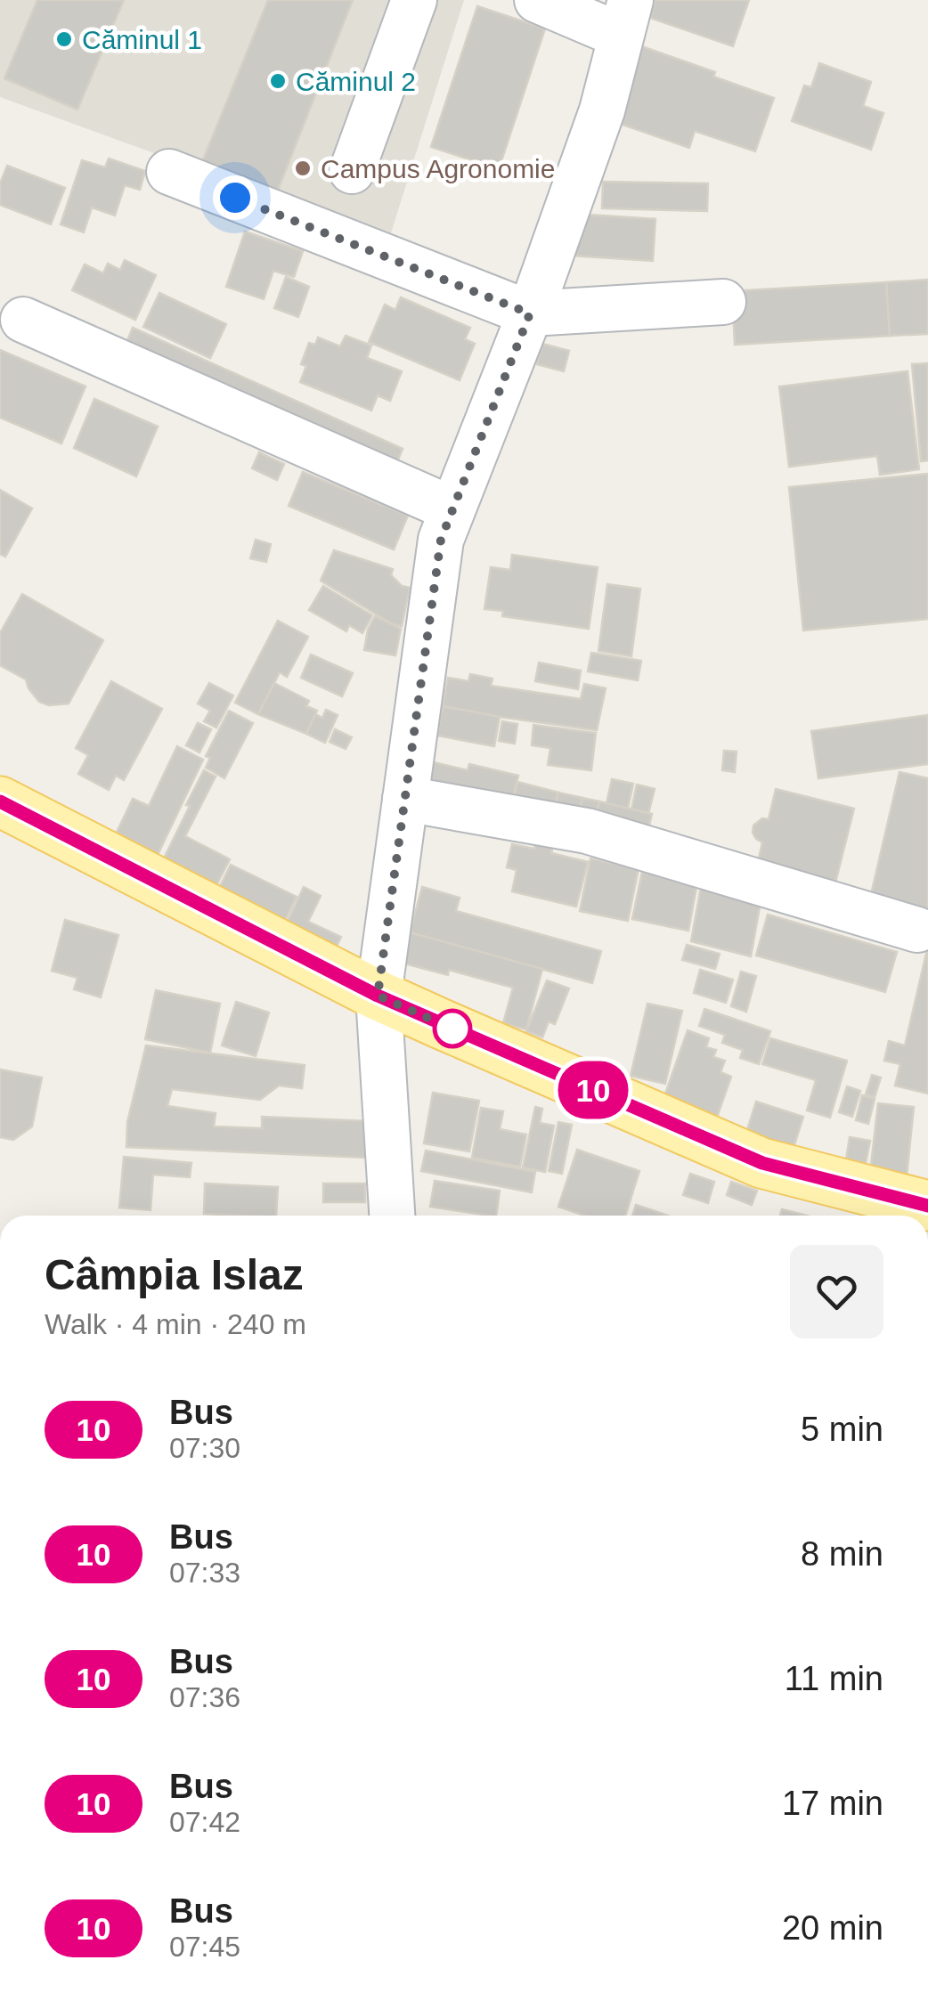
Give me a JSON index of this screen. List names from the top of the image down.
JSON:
{
  "places": ["Căminul 1", "Căminul 2", "Campus Agronomie"],
  "lines": ["bus line 10"],
  "page": {
    "on_map": "10",
    "heading": ["Câmpia Islaz", "Walk · 4 min · 240 m"],
    "list": [
      {
        "mark": "10",
        "name": "Bus",
        "note": "07:30",
        "value": "5 min"
      },
      {
        "mark": "10",
        "name": "Bus",
        "note": "07:33",
        "value": "8 min"
      },
      {
        "mark": "10",
        "name": "Bus",
        "note": "07:36",
        "value": "11 min"
      },
      {
        "mark": "10",
        "name": "Bus",
        "note": "07:42",
        "value": "17 min"
      },
      {
        "mark": "10",
        "name": "Bus",
        "note": "07:45",
        "value": "20 min"
      }
    ]
  }
}
